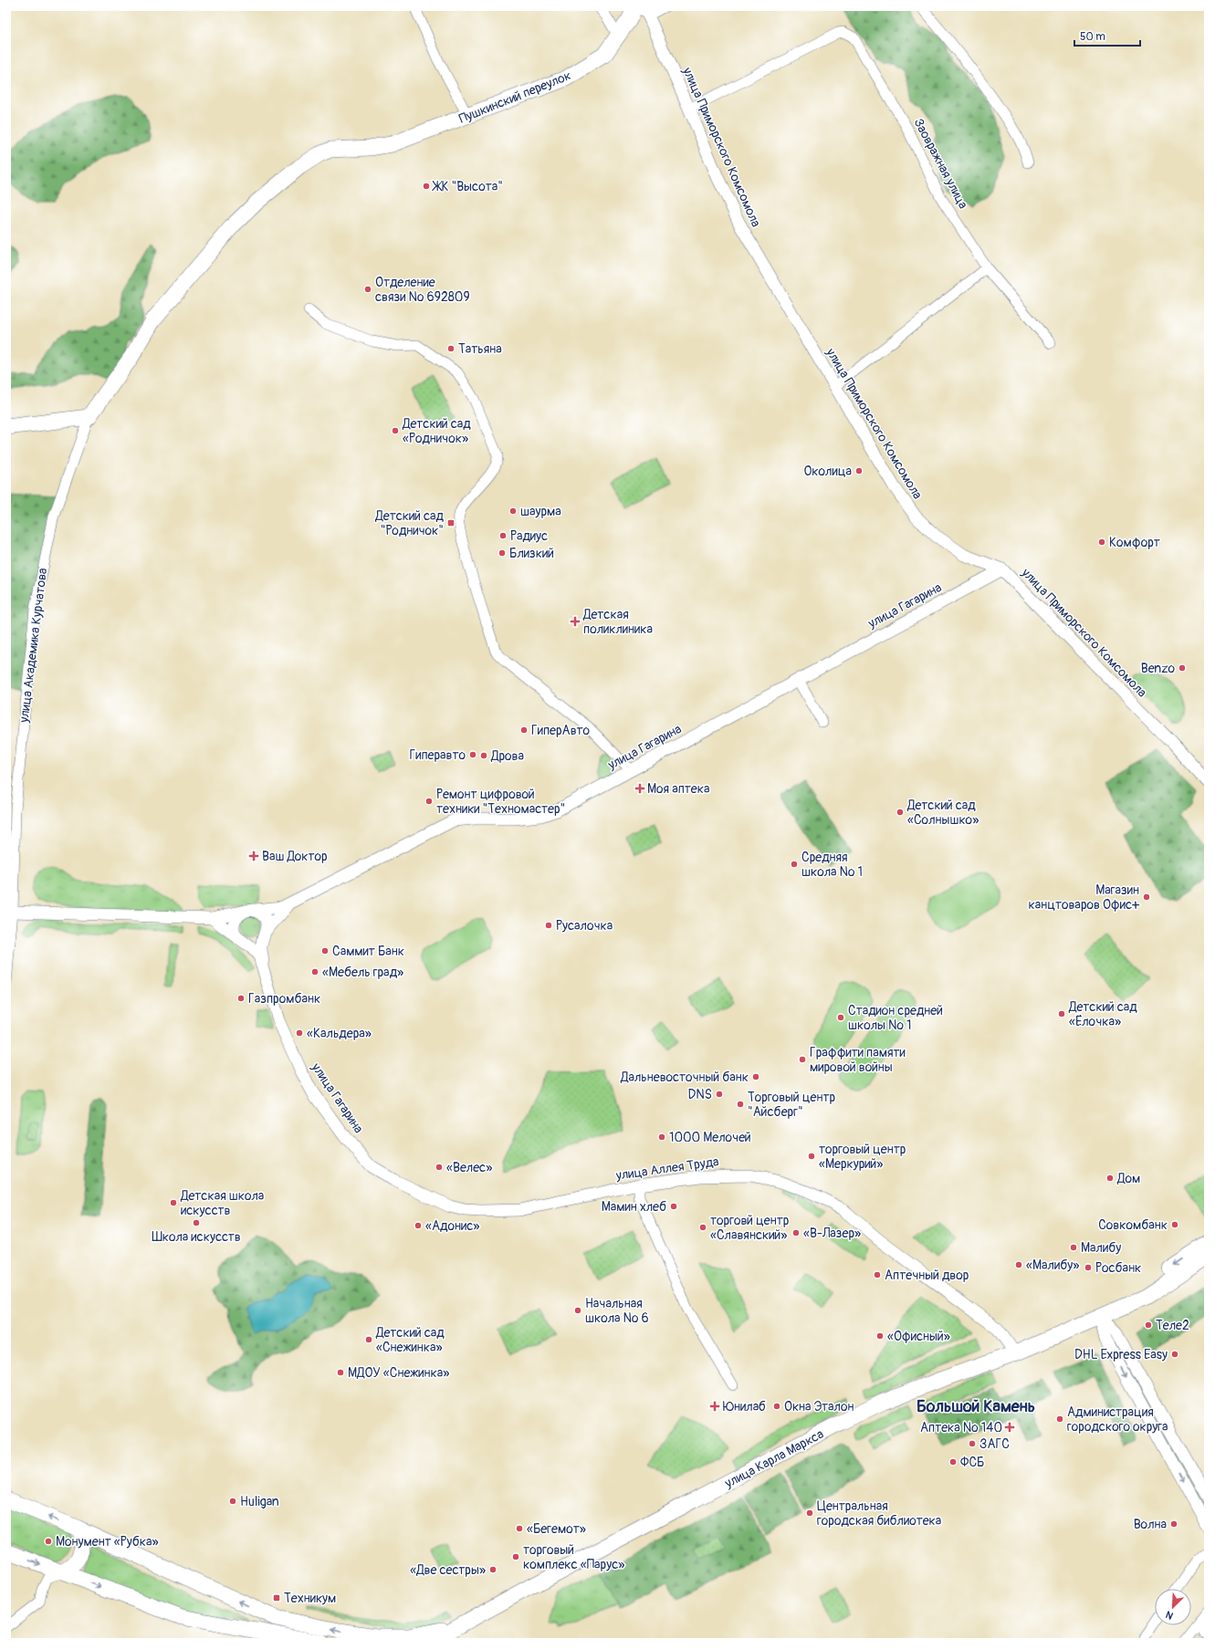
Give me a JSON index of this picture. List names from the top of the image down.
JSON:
{
  "streets": {
    "main road": ["Пушкинский переулок", "улица Академика Курчатова", "улица Карла Маркса"],
    "street": [
      "улица Приморского Комсомола",
      "Заовражная улица",
      "улица Гагарина",
      "улица Аллея Труда"
    ]
  },
  "crossings": [
    ["Пушкинский переулок", "улица Приморского Комсомола"],
    ["Пушкинский переулок", "улица Академика Курчатова"],
    ["улица Приморского Комсомола", "Заовражная улица"],
    ["улица Приморского Комсомола", "улица Гагарина"],
    ["улица Гагарина", "улица Аллея Труда"],
    ["улица Аллея Труда", "улица Карла Маркса"]
  ],
  "districts": ["Большой Камень"],
  "places": {
    "other": [
      "ЖК \"Высота\"",
      "Отделение связи № 692809",
      "Татьяна",
      "Детский сад «Родничок»",
      "Околица",
      "шаурма",
      "Радиус",
      "Комфорт",
      "Близкий",
      "Benzo",
      "ГиперАвто",
      "Гиперавто",
      "Дрова",
      "Ремонт цифровой техники \"Техномастер\"",
      "Детский сад «Солнышко»",
      "Средняя школа № 1",
      "Магазин канцтоваров Офис+",
      "Русалочка",
      "Саммит Банк",
      "«Мебель град»",
      "Газпромбанк",
      "Детский сад «Ёлочка»",
      "Стадион средней школы № 1",
      "«Кальдера»",
      "Граффити памяти мировой войны",
      "Дальневосточный банк",
      "DNS",
      "Торговый центр \"Айсберг\"",
      "1000 Мелочей",
      "торговый центр «Меркурий»",
      "«Велес»",
      "Дом",
      "Детская школа искусств",
      "Мамин хлеб",
      "Школа искусств",
      "Совкомбанк",
      "«Адонис»",
      "торговй центр «Славянский»",
      "«В-Лазер»",
      "Малибу",
      "«Малибу»",
      "Росбанк",
      "Аптечный двор",
      "Начальная школа № 6",
      "Теле2",
      "«Офисный»",
      "Детский сад «Снежинка»",
      "DHL Express Easy",
      "МДОУ «Снежинка»",
      "Окна Эталон",
      "Администрация городского округа",
      "ЗАГС",
      "ФСБ",
      "Huligan",
      "Центральная городская библиотека",
      "Волна",
      "«Бегемот»",
      "Монумент «Рубка»",
      "торговый комплекс «Парус»",
      "«Две сестры»"
    ],
    "transit": ["Детский сад \"Родничок\"", "Техникум"],
    "health": [
      "Детская поликлиника",
      "Моя аптека",
      "Ваш Доктор",
      "Юнилаб",
      "Аптека № 140"
    ]
  },
  "scale_bar": "50 m",
  "north": "bottom left"
}
